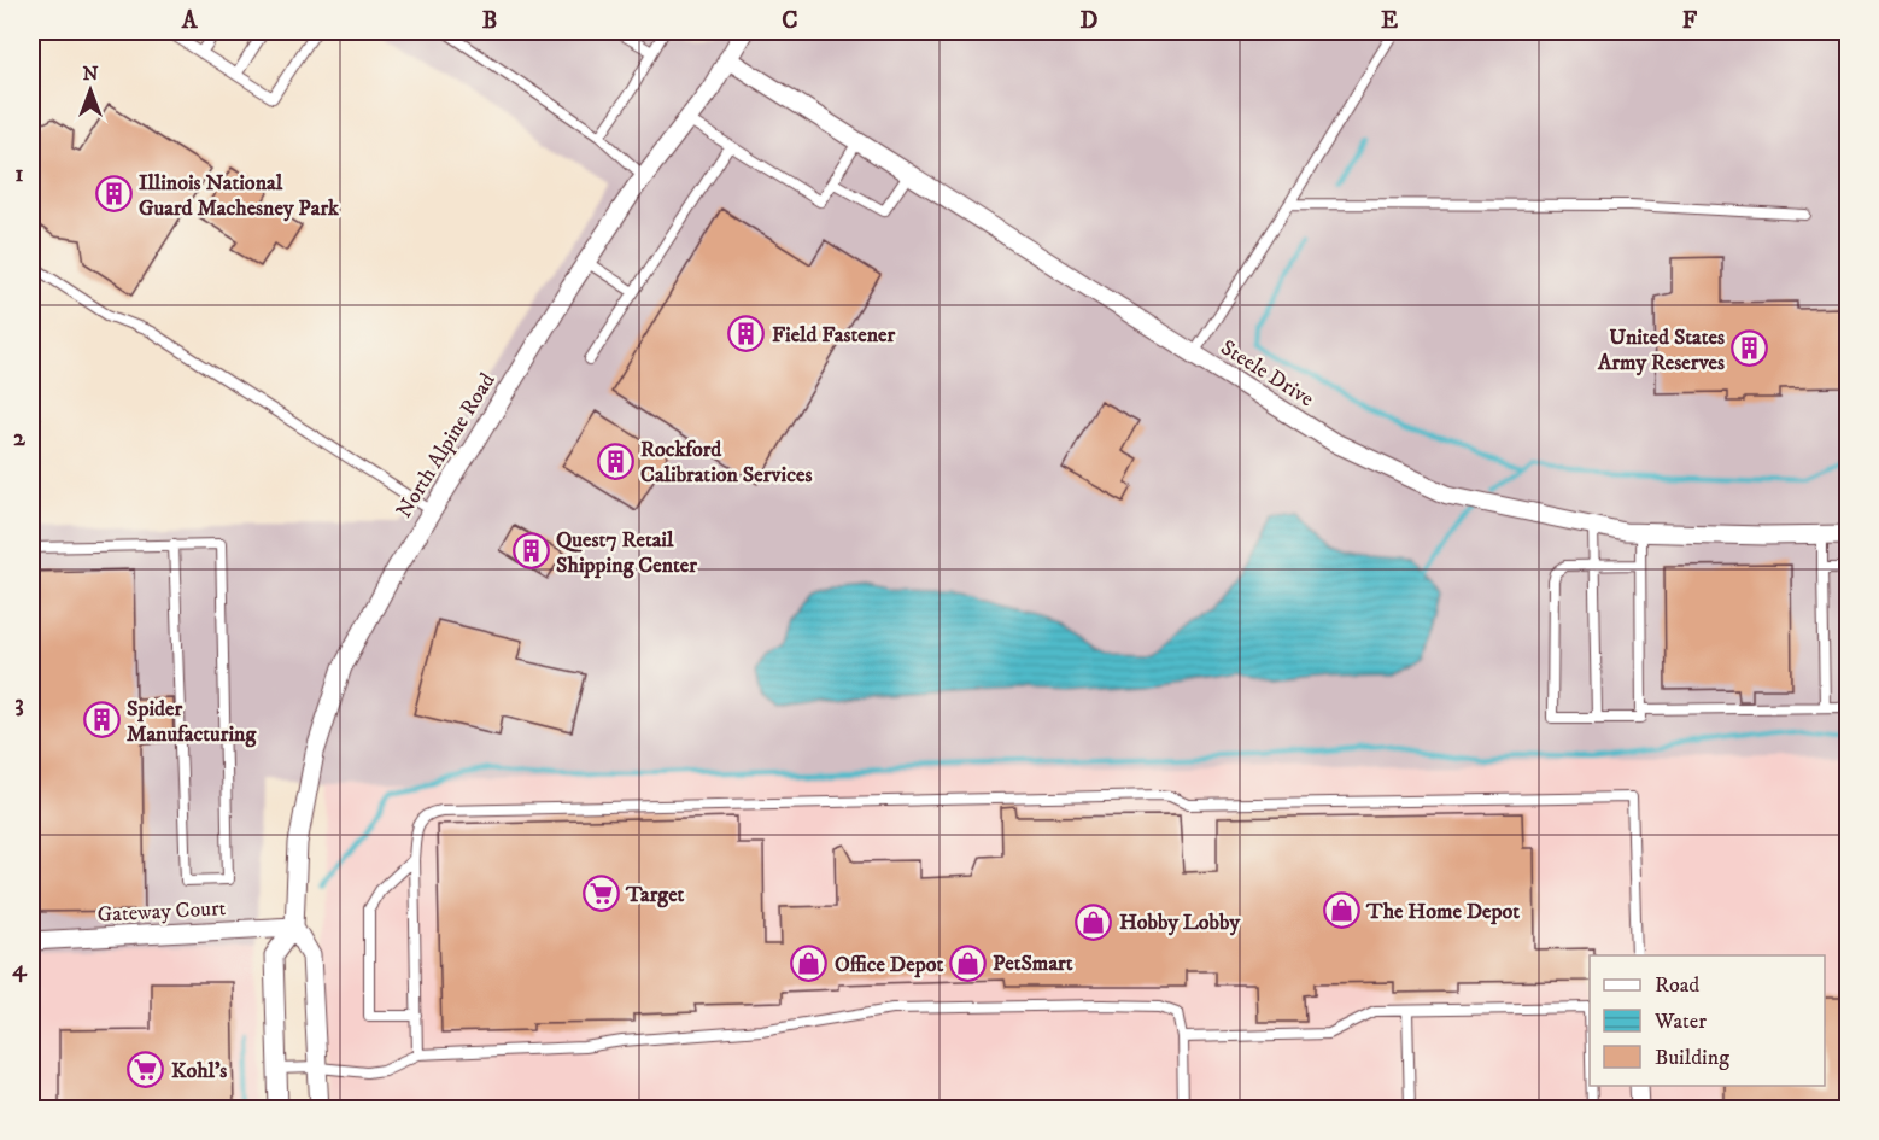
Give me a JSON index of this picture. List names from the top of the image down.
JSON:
{
  "streets": {
    "street": ["Steele Drive", "North Alpine Road", "Gateway Court"]
  },
  "crossings": [
    ["Steele Drive", "North Alpine Road"],
    ["North Alpine Road", "Gateway Court"]
  ],
  "places": {
    "building": [
      "Illinois National Guard Machesney Park",
      "Field Fastener",
      "United States Army Reserves",
      "Rockford Calibration Services",
      "Quest7 Retail Shipping Center",
      "Spider Manufacturing"
    ],
    "supermarket": ["Target", "Kohl's"],
    "shop": [
      "The Home Depot",
      "Hobby Lobby",
      "PetSmart",
      "Office Depot"
    ]
  },
  "legend": ["Road", "Water", "Building"],
  "north": "top",
  "grid": {
    "columns": [
      "A",
      "B",
      "C",
      "D",
      "E",
      "F"
    ],
    "rows": [
      "1",
      "2",
      "3",
      "4"
    ]
  }
}
